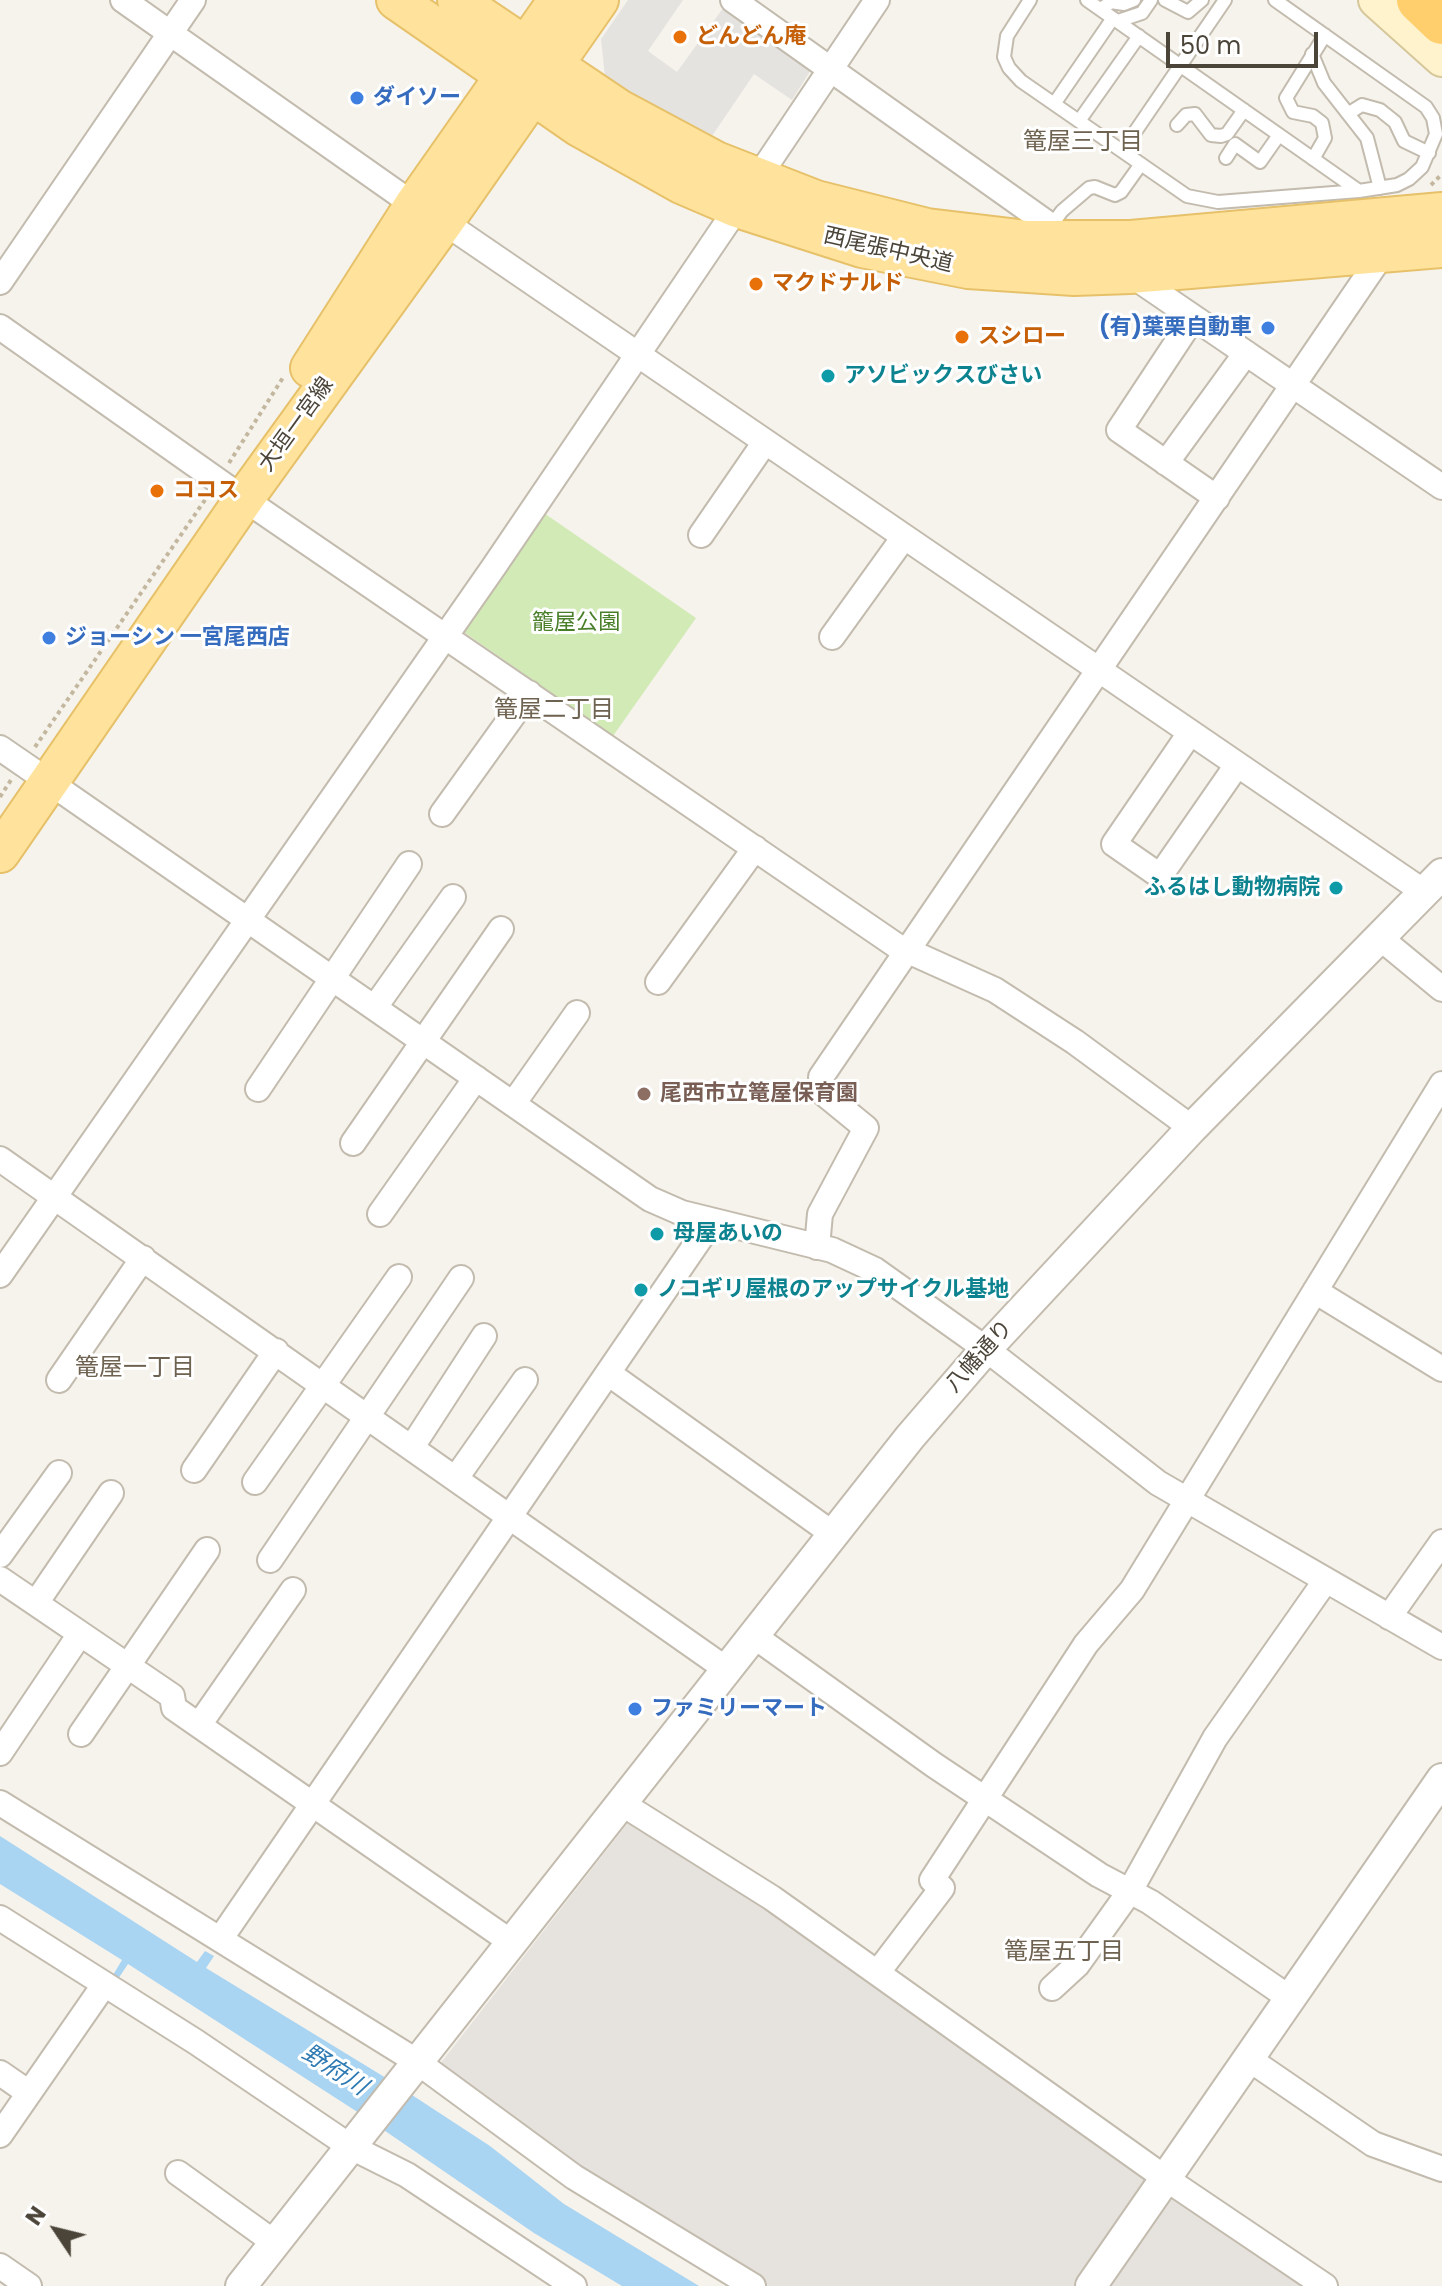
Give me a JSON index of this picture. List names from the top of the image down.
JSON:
{
  "streets": {
    "main road": ["西尾張中央道", "大垣一宮線"],
    "street": ["八幡通り"]
  },
  "crossings": [
    ["西尾張中央道", "大垣一宮線"]
  ],
  "districts": [
    "篭屋三丁目",
    "篭屋二丁目",
    "篭屋一丁目",
    "篭屋五丁目"
  ],
  "water": ["野府川"],
  "parks": ["籠屋公園"],
  "places": [
    "どんどん庵",
    "ダイソー",
    "マクドナルド",
    "(有)葉栗自動車",
    "スシロー",
    "アソビックスびさい",
    "ココス",
    "ジョーシン 一宮尾西店",
    "ふるはし動物病院",
    "尾西市立篭屋保育園",
    "母屋あいの",
    "ノコギリ屋根のアップサイクル基地",
    "ファミリーマート"
  ],
  "scale_bar": "50 m",
  "north": "top left"
}
